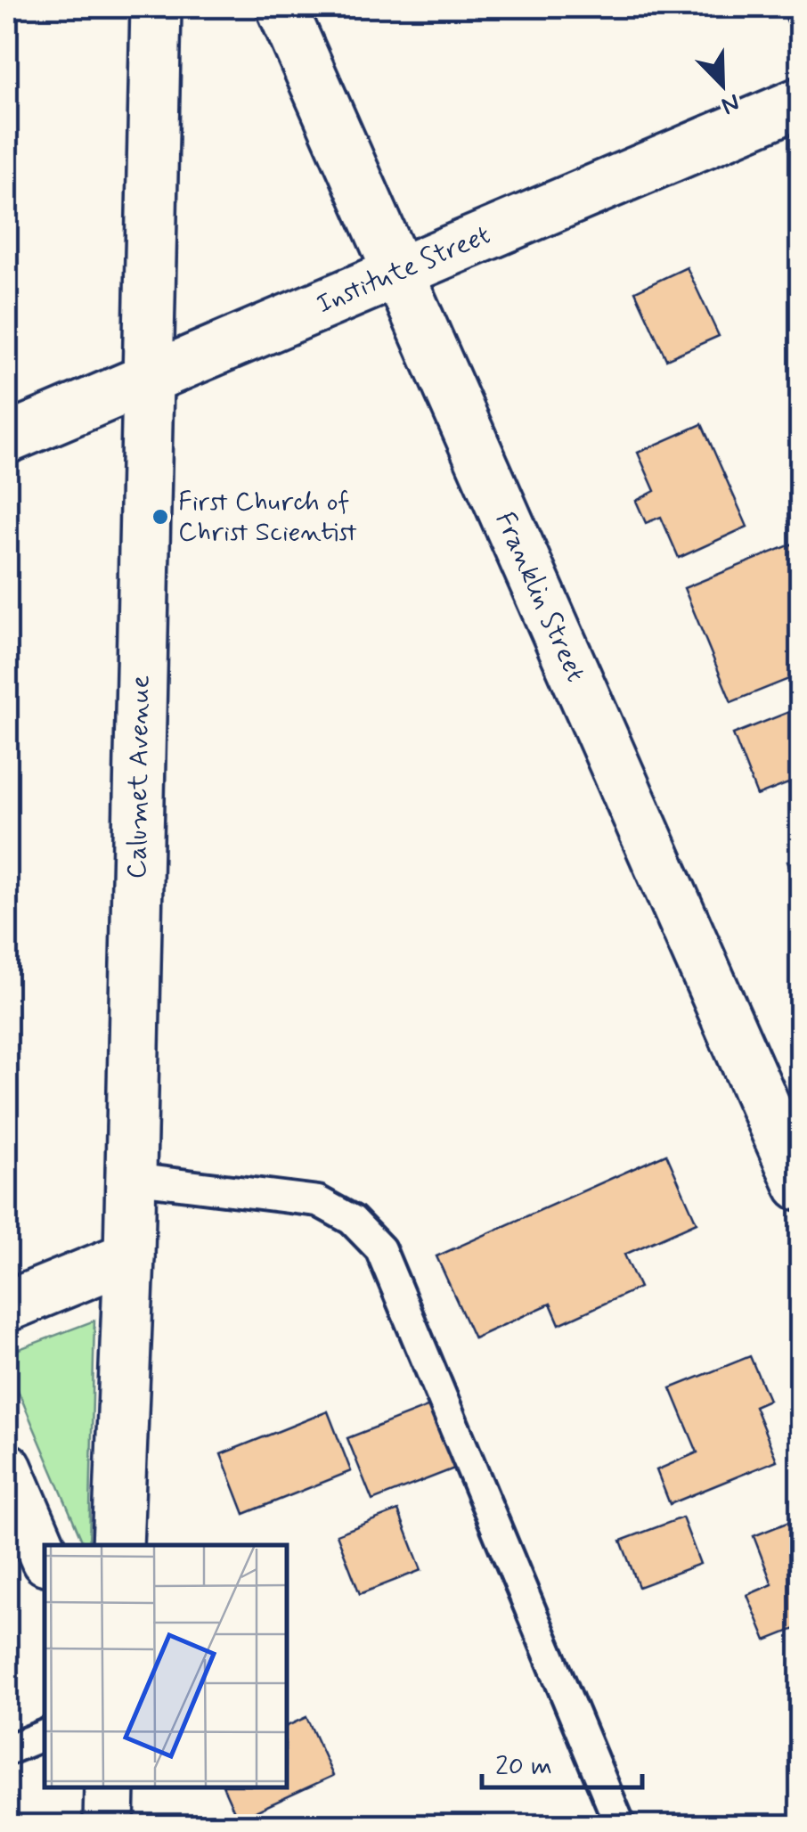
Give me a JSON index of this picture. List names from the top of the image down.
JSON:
{
  "streets": {
    "street": ["Institute Street", "Franklin Street", "Calumet Avenue"]
  },
  "crossings": [
    ["Institute Street", "Franklin Street"],
    ["Institute Street", "Calumet Avenue"]
  ],
  "places": ["First Church of Christ Scientist"],
  "scale_bar": "20 m",
  "north": "bottom right"
}
